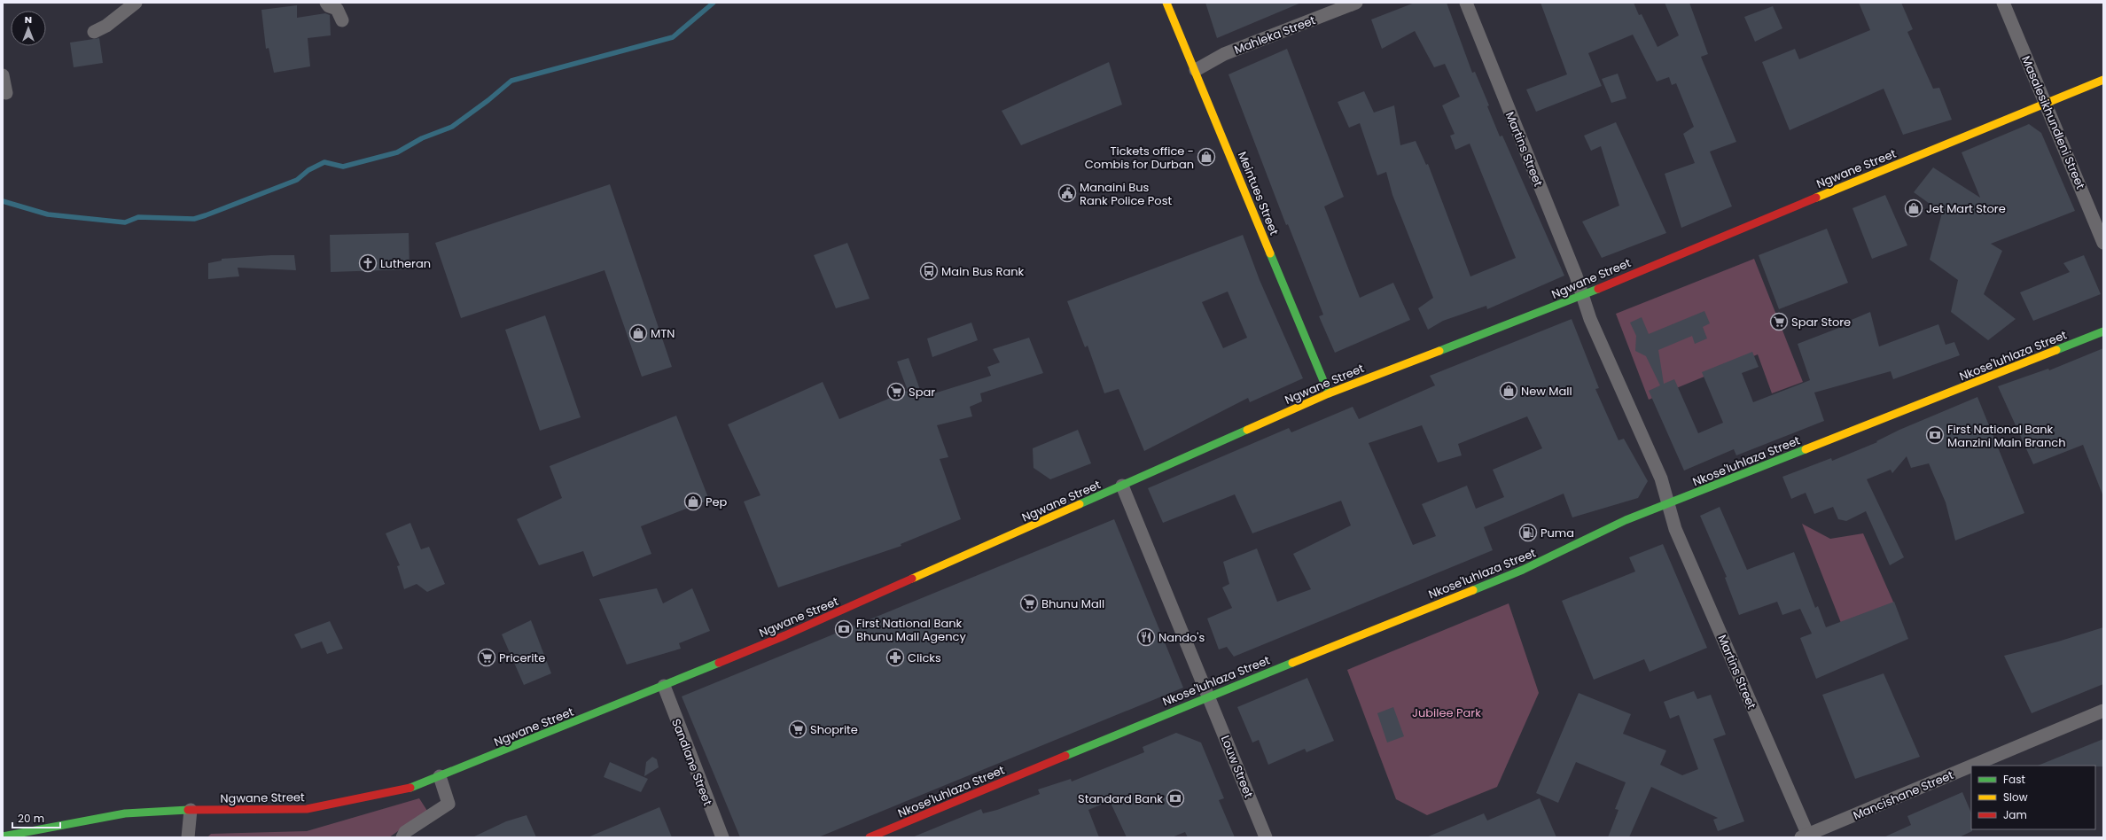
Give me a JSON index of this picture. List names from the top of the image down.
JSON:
{
  "streets": {
    "main road": ["Ngwane Street", "Meintues Street", "Nkose'luhlaza Street"],
    "street": [
      "Mahleka Street",
      "Masalesikhundleni Street",
      "Martins Street",
      "Sandlane Street",
      "Louw Street",
      "Mancishane Street"
    ]
  },
  "crossings": [
    ["Mahleka Street", "Meintues Street"],
    ["Masalesikhundleni Street", "Ngwane Street"],
    ["Martins Street", "Ngwane Street"],
    ["Martins Street", "Nkose'luhlaza Street"],
    ["Martins Street", "Mancishane Street"],
    ["Ngwane Street", "Meintues Street"],
    ["Ngwane Street", "Sandlane Street"],
    ["Ngwane Street", "Louw Street"],
    ["Nkose'luhlaza Street", "Louw Street"]
  ],
  "parks": ["Jubilee Park"],
  "places": {
    "shop": [
      "Tickets office - Combis for Durban",
      "Jet Mart Store",
      "MTN",
      "New Mall",
      "Pep"
    ],
    "public building": ["Manaini Bus Rank Police Post"],
    "church": ["Lutheran"],
    "bus stop": ["Main Bus Rank"],
    "supermarket": [
      "Spar Store",
      "Spar",
      "Bhunu Mall",
      "Pricerite",
      "Shoprite"
    ],
    "bank": ["First National Bank Manzini Main Branch", "First National Bank Bhunu Mall Agency", "Standard Bank"],
    "fuel station": ["Puma"],
    "restaurant": ["Nando's"],
    "pharmacy": ["Clicks"]
  },
  "legend": ["Fast", "Slow", "Jam"],
  "scale_bar": "20 m",
  "north": "top"
}
